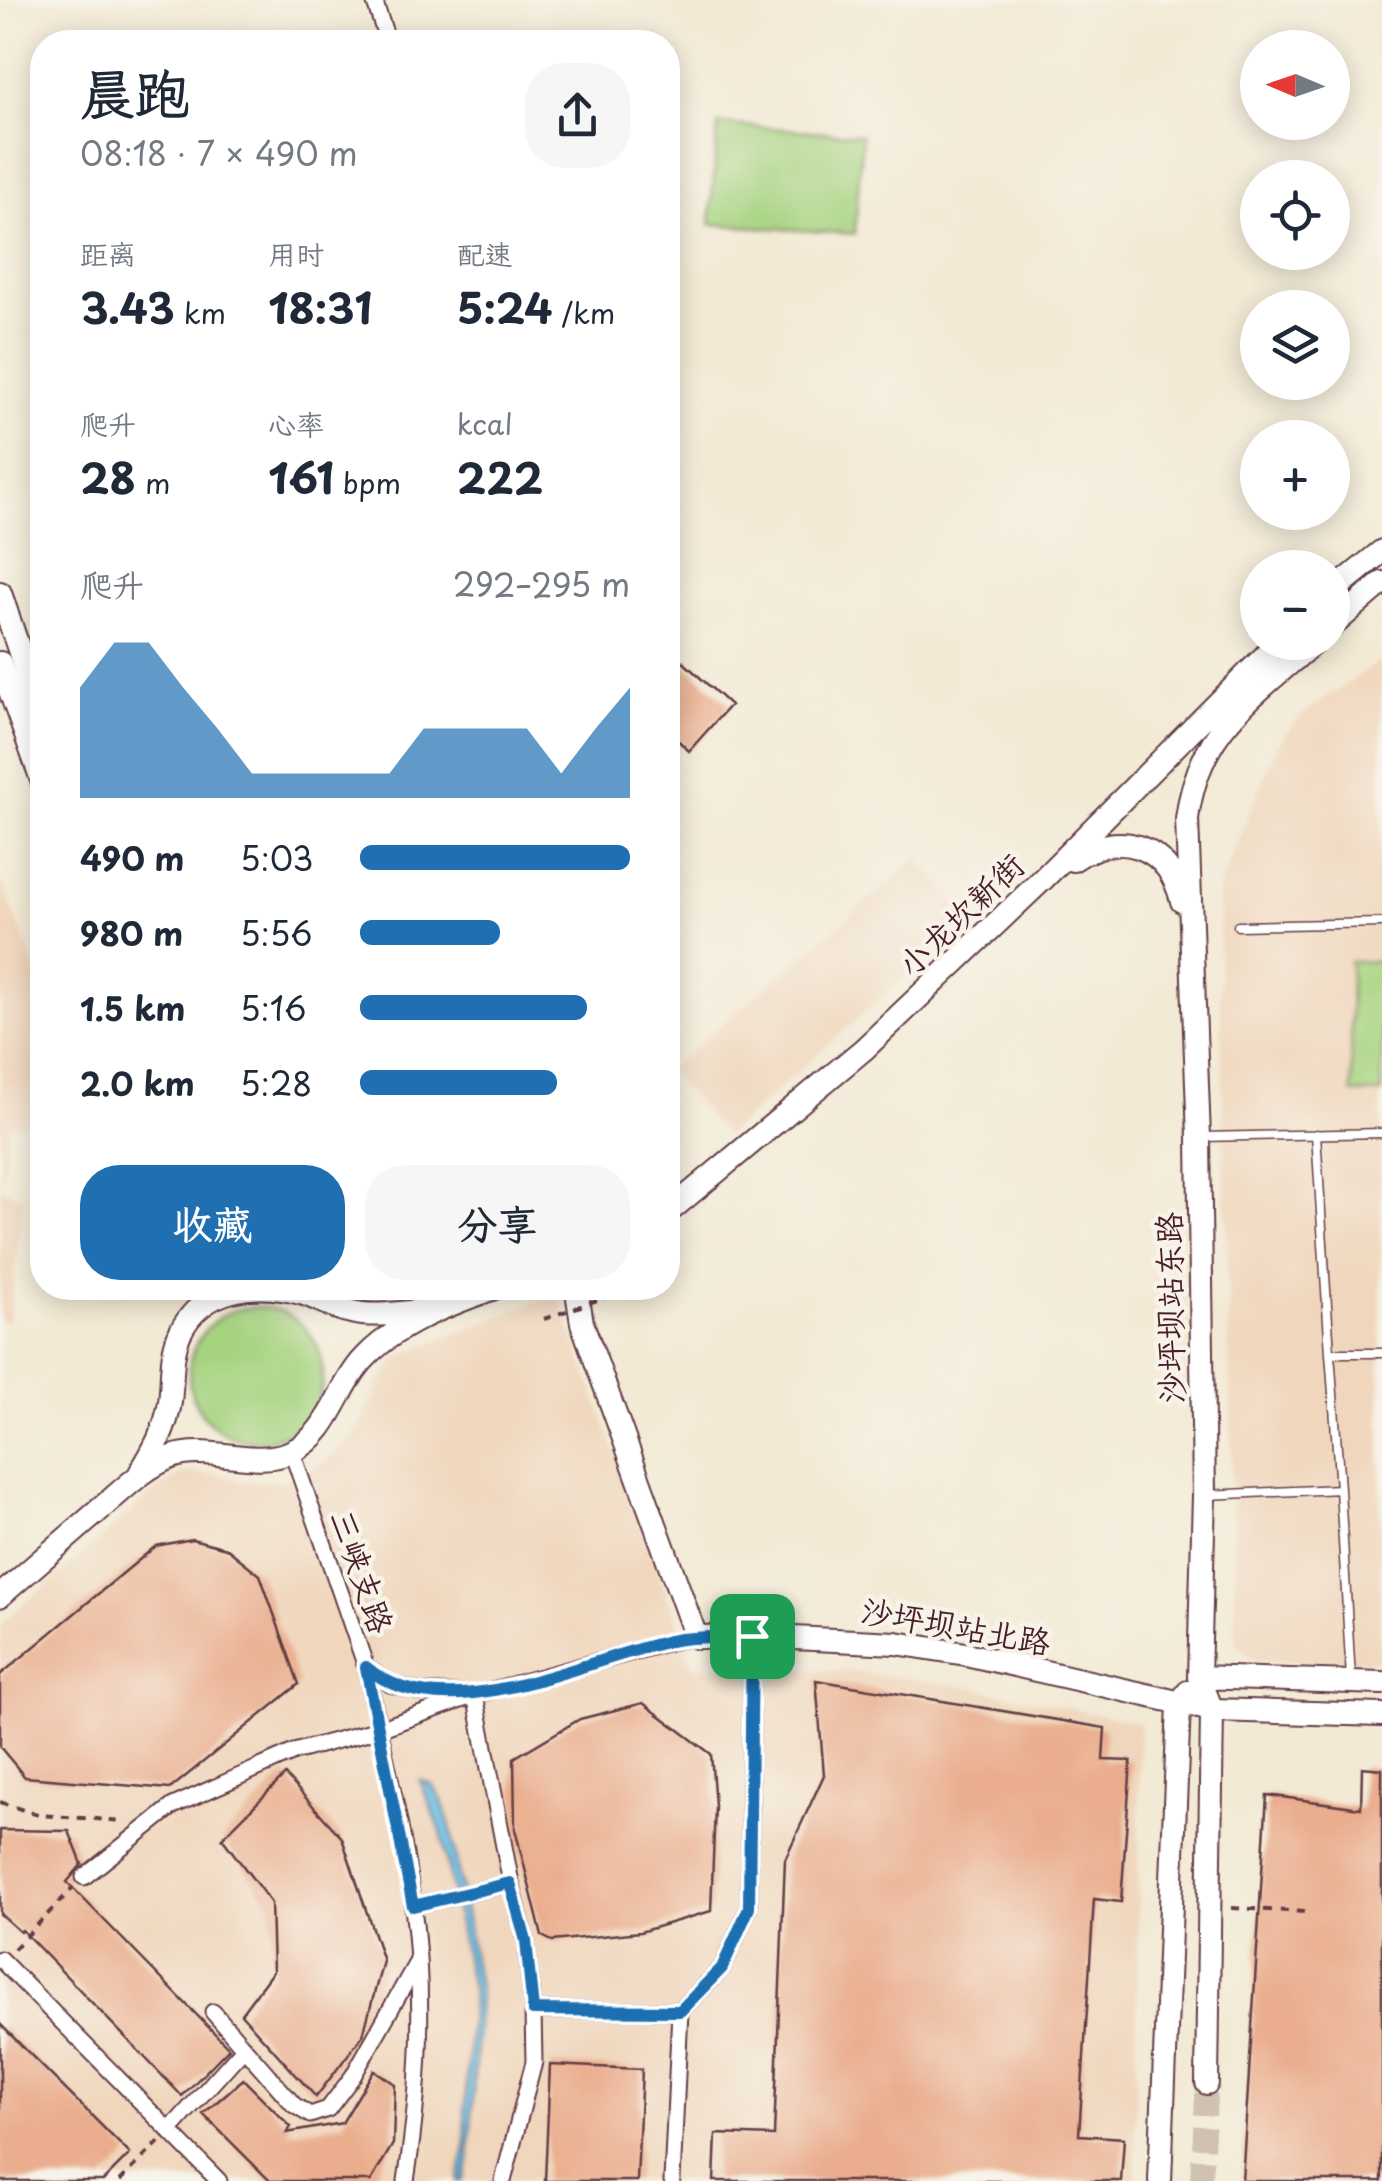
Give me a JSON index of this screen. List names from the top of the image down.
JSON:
{
  "streets": {
    "main road": ["小龙坎新街", "沙坪坝站东路", "沙坪坝站北路"],
    "street": ["三峡支路"]
  },
  "crossings": [
    ["沙坪坝站东路", "沙坪坝站北路"],
    ["三峡支路", "沙坪坝站北路"]
  ],
  "north": "left",
  "page": {
    "map_buttons": ["+", "−"],
    "heading": ["晨跑", "08:18 · 7 × 490 m"],
    "stats": [
      ["距离", "3.43 km"],
      ["用时", "18:31"],
      ["配速", "5:24 /km"],
      ["爬升", "28 m"],
      ["心率", "161 bpm"],
      ["kcal", "222"]
    ],
    "chart": ["爬升", "292–295 m"],
    "list": [
      {
        "name": "490 m",
        "note": "5:03"
      },
      {
        "name": "980 m",
        "note": "5:56"
      },
      {
        "name": "1.5 km",
        "note": "5:16"
      },
      {
        "name": "2.0 km",
        "note": "5:28"
      }
    ],
    "buttons": ["收藏", "分享"]
  }
}
